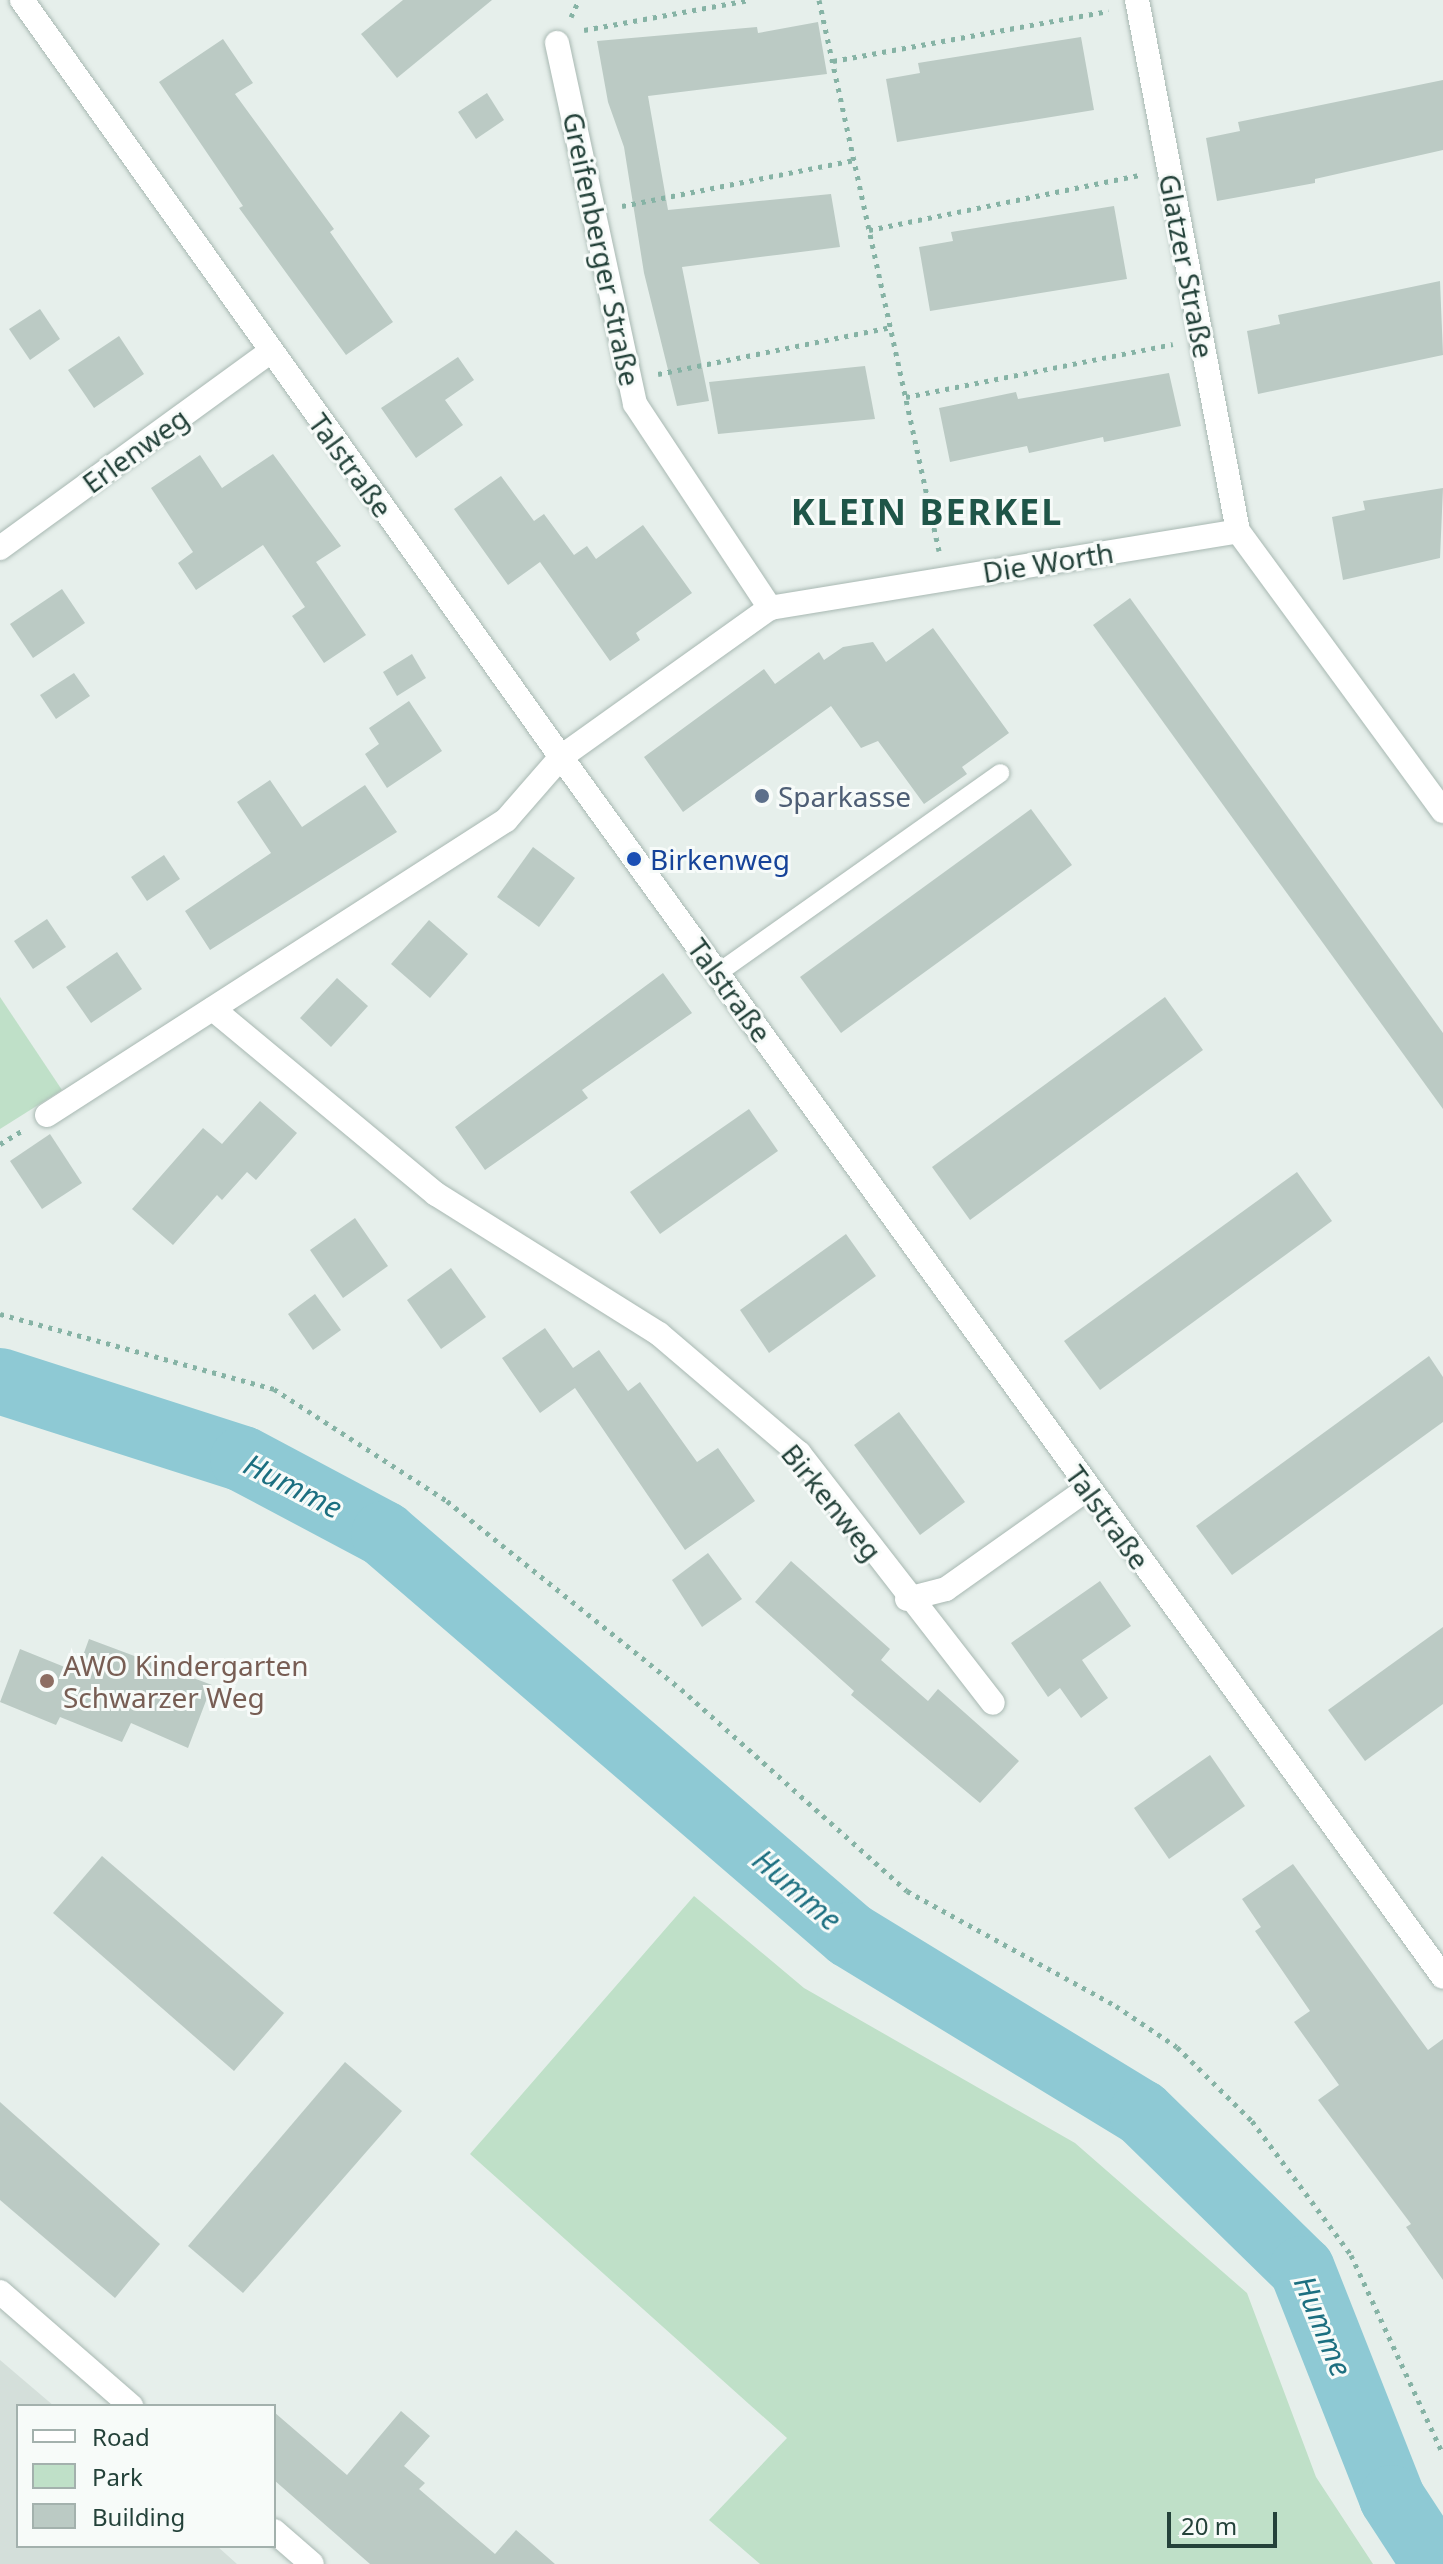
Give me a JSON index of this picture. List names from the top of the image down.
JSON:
{
  "streets": {
    "street": [
      "Greifenberger Straße",
      "Glatzer Straße",
      "Erlenweg",
      "Talstraße",
      "Die Worth",
      "Birkenweg"
    ]
  },
  "crossings": [
    ["Greifenberger Straße", "Die Worth"],
    ["Glatzer Straße", "Die Worth"],
    ["Erlenweg", "Talstraße"],
    ["Talstraße", "Die Worth"]
  ],
  "districts": ["KLEIN BERKEL"],
  "water": ["Humme"],
  "places": ["Sparkasse", "Birkenweg", "AWO Kindergarten Schwarzer Weg"],
  "legend": ["Road", "Park", "Building"],
  "scale_bar": "20 m"
}
